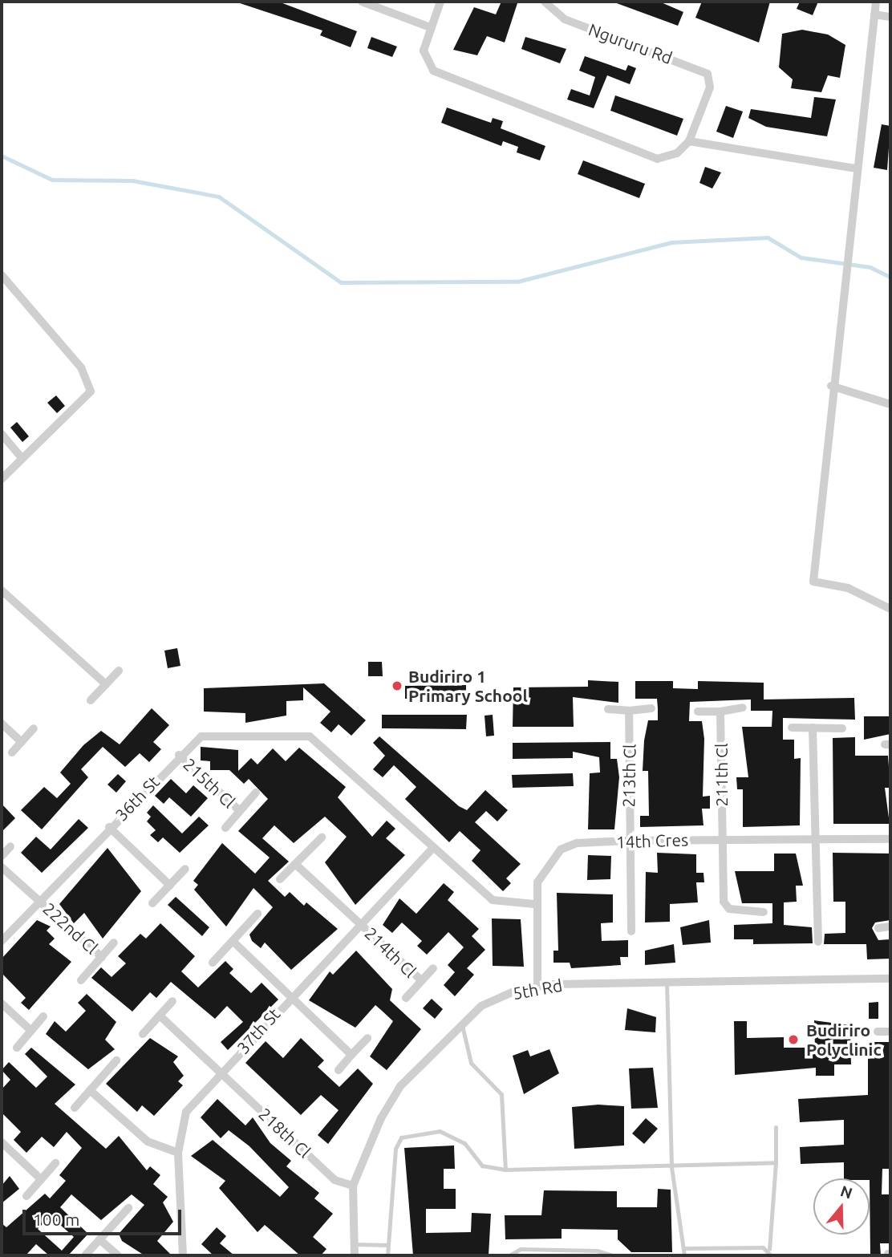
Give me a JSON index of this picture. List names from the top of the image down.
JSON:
{
  "streets": {
    "street": [
      "Ngururu Rd",
      "211th Cl",
      "213th Cl",
      "215th Cl",
      "36th St",
      "14th Cres",
      "222nd Cl",
      "214th Cl",
      "5th Rd",
      "37th St",
      "218th Cl"
    ]
  },
  "crossings": [
    ["211th Cl", "14th Cres"],
    ["213th Cl", "14th Cres"],
    ["215th Cl", "36th St"],
    ["36th St", "222nd Cl"],
    ["36th St", "37th St"],
    ["14th Cres", "5th Rd"],
    ["214th Cl", "37th St"],
    ["5th Rd", "218th Cl"],
    ["37th St", "218th Cl"]
  ],
  "places": ["Budiriro 1 Primary School", "Budiriro Polyclinic"],
  "scale_bar": "100 m",
  "north": "top"
}
